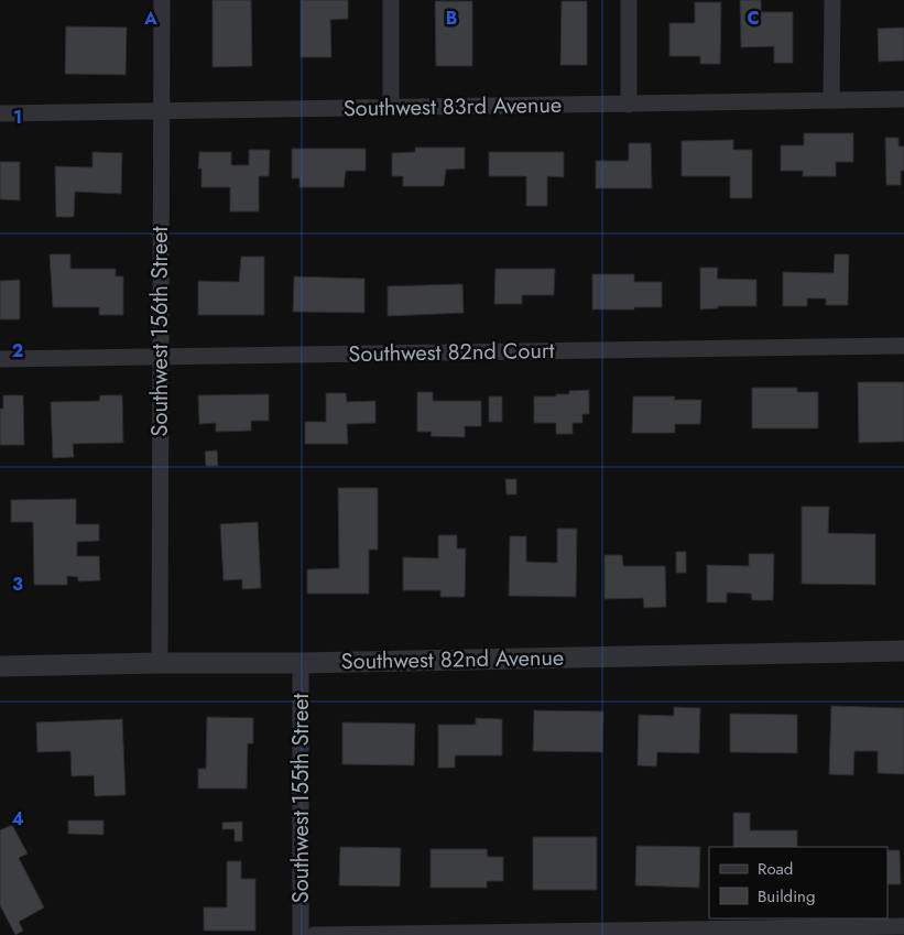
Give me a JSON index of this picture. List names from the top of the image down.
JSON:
{
  "streets": {
    "street": [
      "Southwest 83rd Avenue",
      "Southwest 156th Street",
      "Southwest 82nd Court",
      "Southwest 82nd Avenue",
      "Southwest 155th Street"
    ]
  },
  "crossings": [
    ["Southwest 83rd Avenue", "Southwest 156th Street"],
    ["Southwest 156th Street", "Southwest 82nd Court"],
    ["Southwest 156th Street", "Southwest 82nd Avenue"],
    ["Southwest 82nd Avenue", "Southwest 155th Street"]
  ],
  "legend": ["Road", "Building"],
  "grid": {
    "columns": ["A", "B", "C"],
    "rows": [
      "1",
      "2",
      "3",
      "4"
    ]
  }
}
